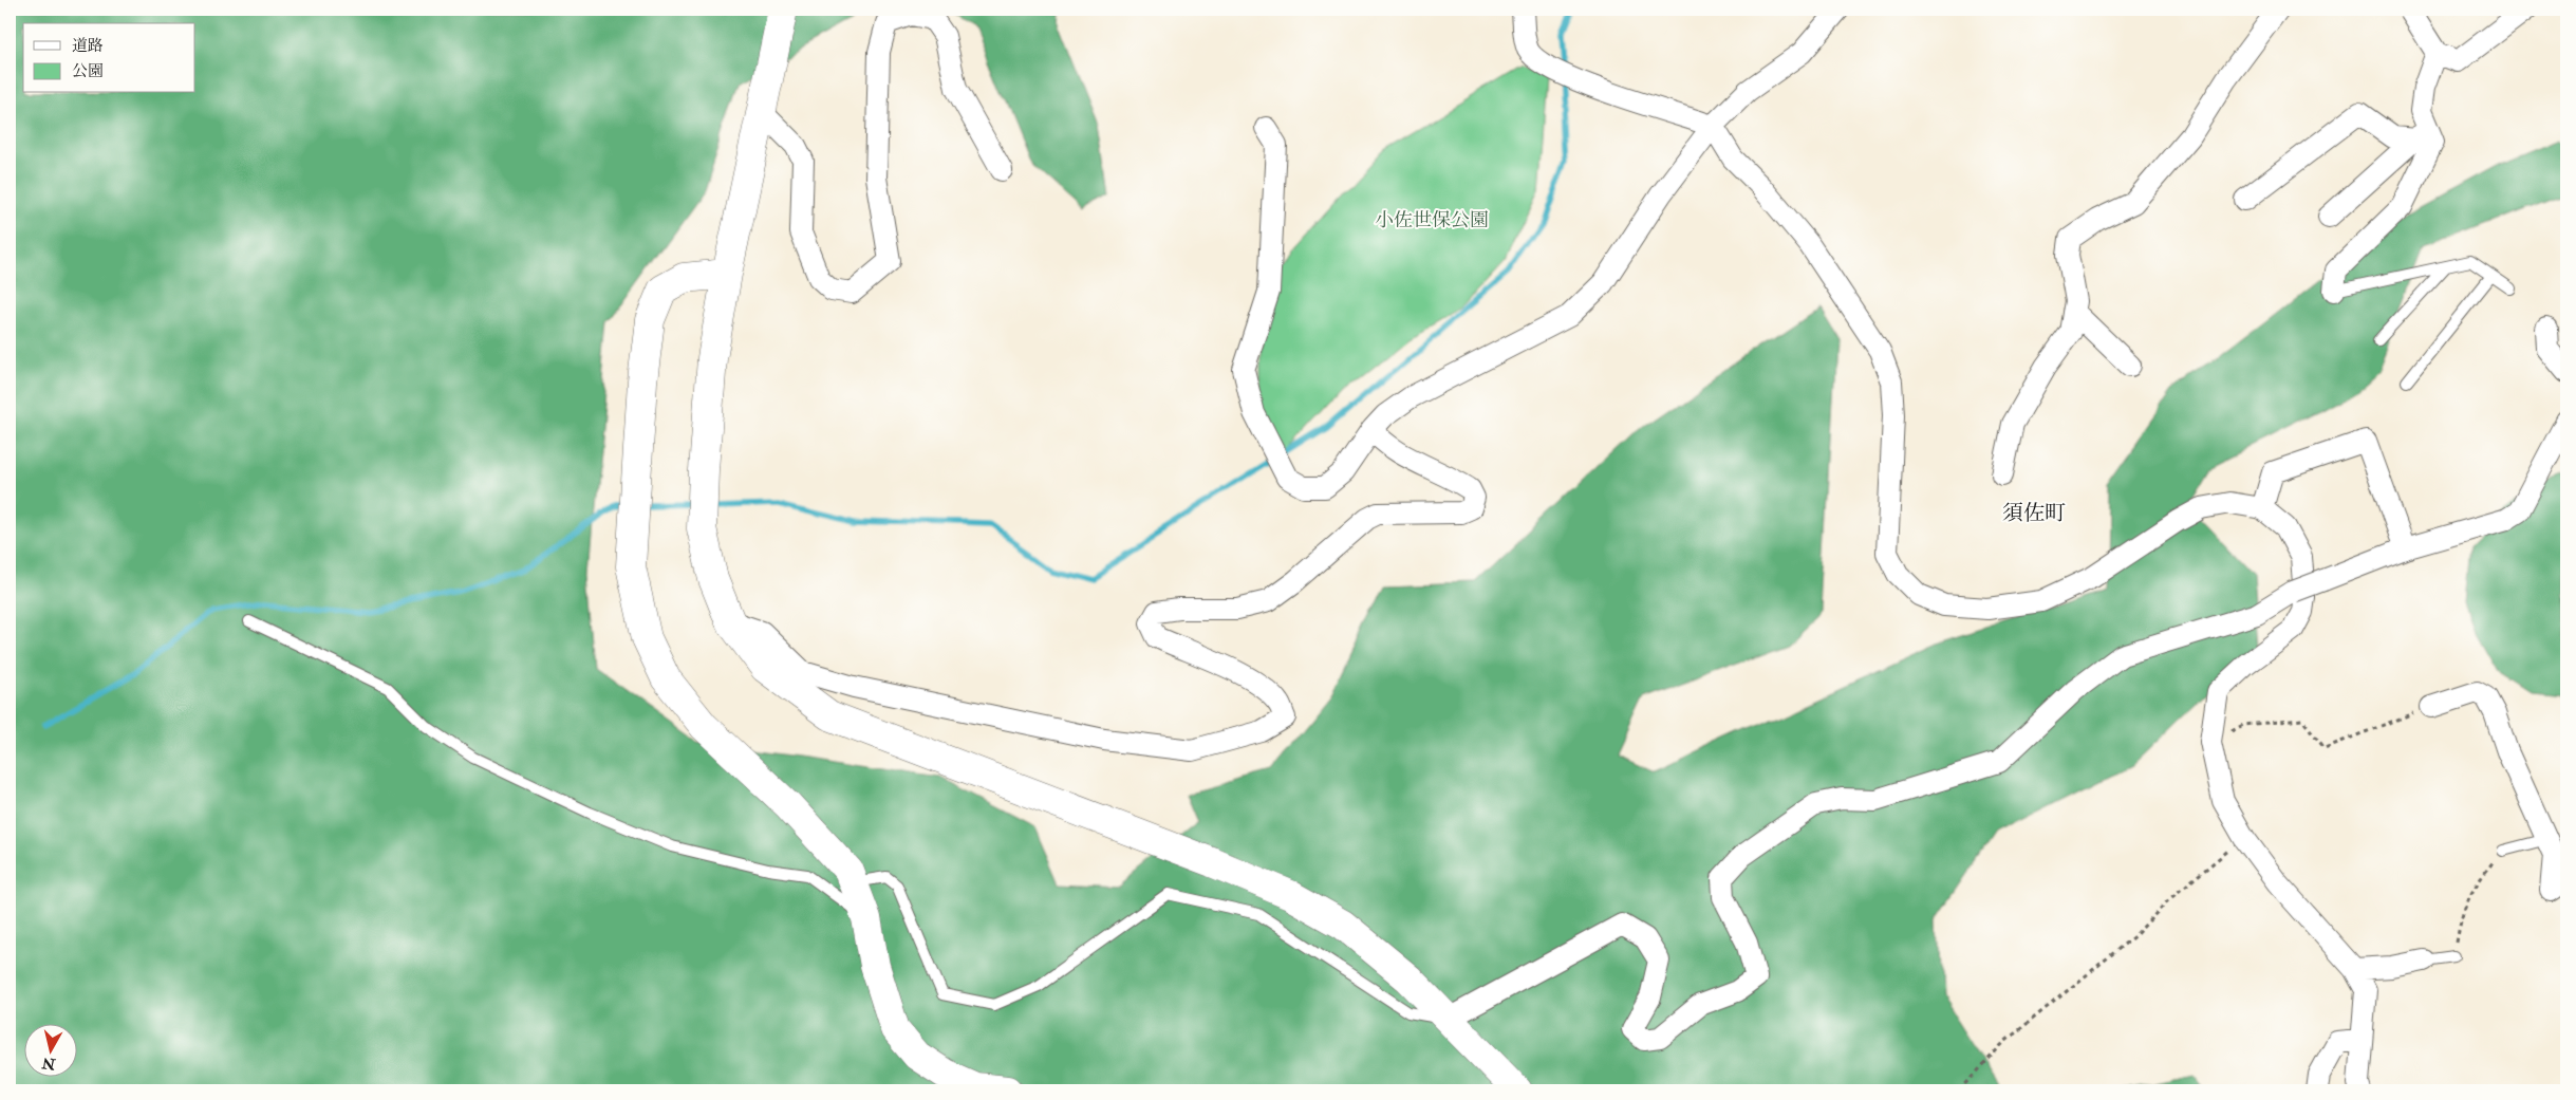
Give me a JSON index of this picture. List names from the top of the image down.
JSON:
{
  "districts": ["須佐町"],
  "parks": ["小佐世保公園"],
  "legend": ["道路", "公園"],
  "north": "bottom"
}
